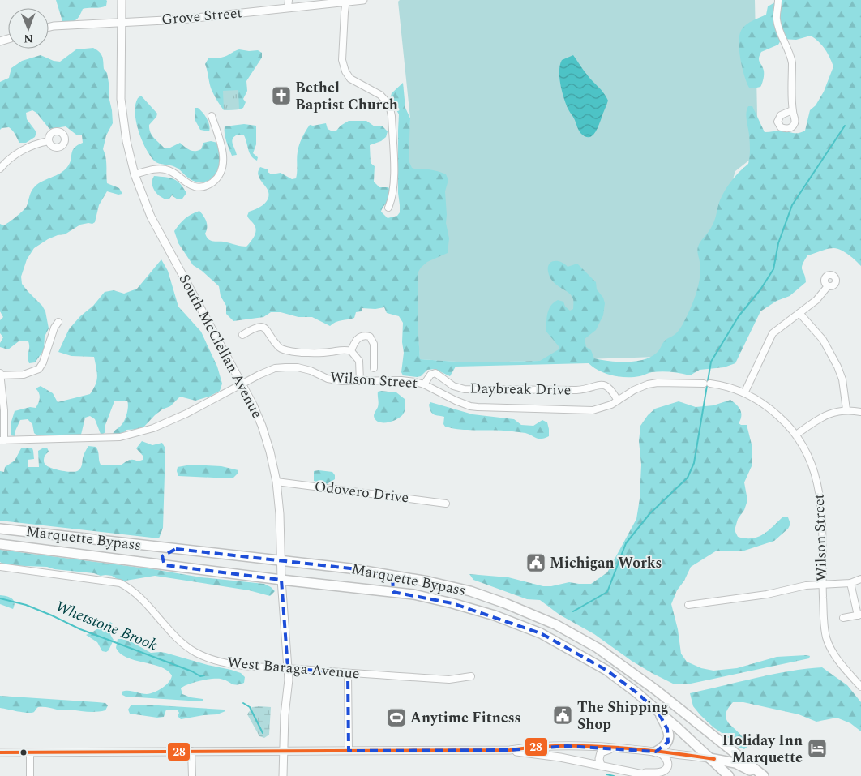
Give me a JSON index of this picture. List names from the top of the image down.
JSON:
{
  "streets": {
    "highway": ["Marquette Bypass"],
    "main road": ["Grove Street", "South McClellan Avenue"],
    "street": [
      "Wilson Street",
      "Daybreak Drive",
      "Odovero Drive",
      "West Baraga Avenue"
    ]
  },
  "crossings": [
    ["Grove Street", "South McClellan Avenue"],
    ["South McClellan Avenue", "Wilson Street"],
    ["South McClellan Avenue", "Odovero Drive"],
    ["South McClellan Avenue", "Marquette Bypass"],
    ["South McClellan Avenue", "West Baraga Avenue"],
    ["Wilson Street", "Daybreak Drive"]
  ],
  "water": ["Whetstone Brook"],
  "places": {
    "church": ["Bethel Baptist Church"],
    "public building": ["Michigan Works", "The Shipping Shop"],
    "sports": ["Anytime Fitness"],
    "hotel": ["Holiday Inn Marquette"]
  },
  "lines": ["transit line 28"],
  "north": "bottom"
}
